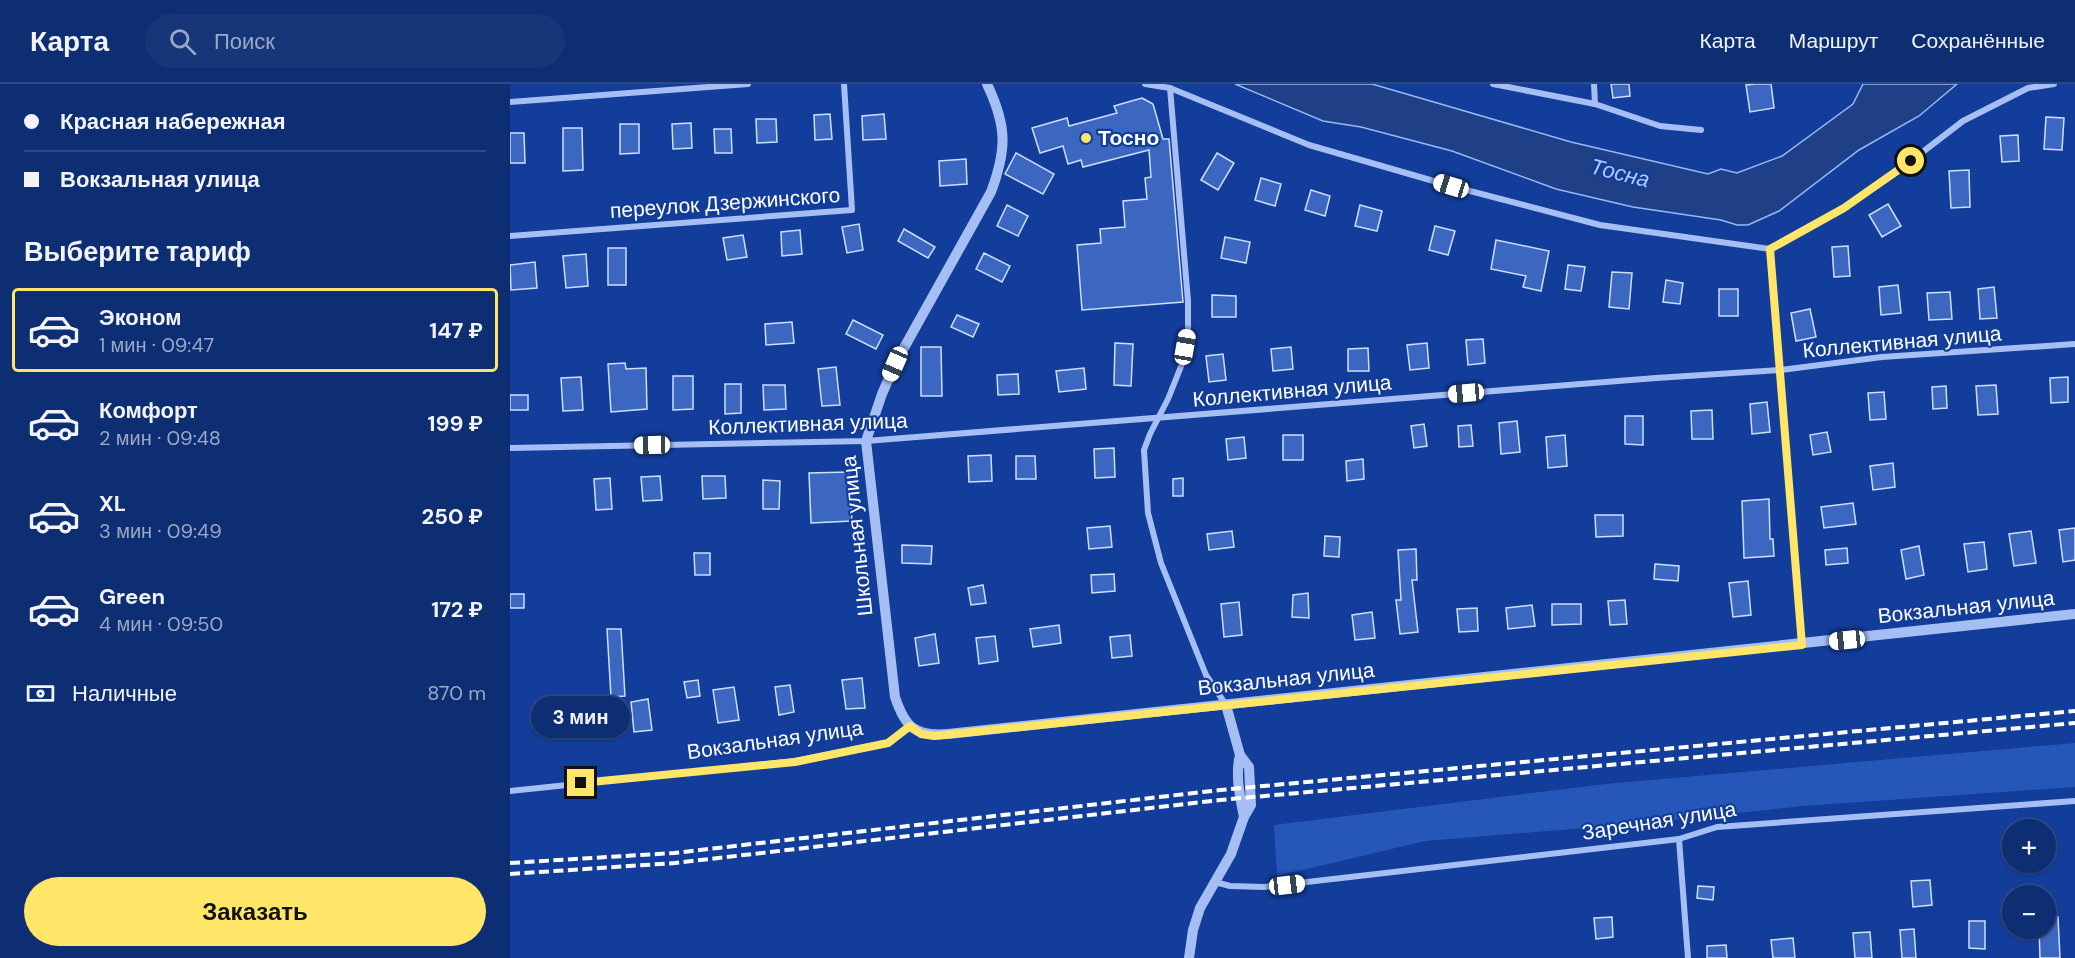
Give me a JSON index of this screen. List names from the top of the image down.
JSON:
{
  "streets": {
    "street": [
      "переулок Дзержинского",
      "Коллективная улица",
      "Школьная улица",
      "Вокзальная улица",
      "Заречная улица"
    ]
  },
  "crossings": [
    ["Коллективная улица", "Школьная улица"],
    ["Школьная улица", "Вокзальная улица"]
  ],
  "water": ["Тосна"],
  "places": ["Тосно"],
  "page": {
    "header": "Карта",
    "search": "Поиск",
    "nav": ["Карта", "Маршрут", "Сохранённые"],
    "banner": ["Красная набережная", "Вокзальная улица"],
    "heading": "Выберите тариф",
    "list": [
      {
        "name": "Эконом",
        "note": "1 мин · 09:47",
        "value": "147 ₽"
      },
      {
        "name": "Комфорт",
        "note": "2 мин · 09:48",
        "value": "199 ₽"
      },
      {
        "name": "XL",
        "note": "3 мин · 09:49",
        "value": "250 ₽"
      },
      {
        "name": "Green",
        "note": "4 мин · 09:50",
        "value": "172 ₽"
      }
    ],
    "pay": ["Наличные", "870 m"],
    "bubble": "3 мин",
    "map_buttons": ["+", "−"],
    "buttons": "Заказать"
  }
}
